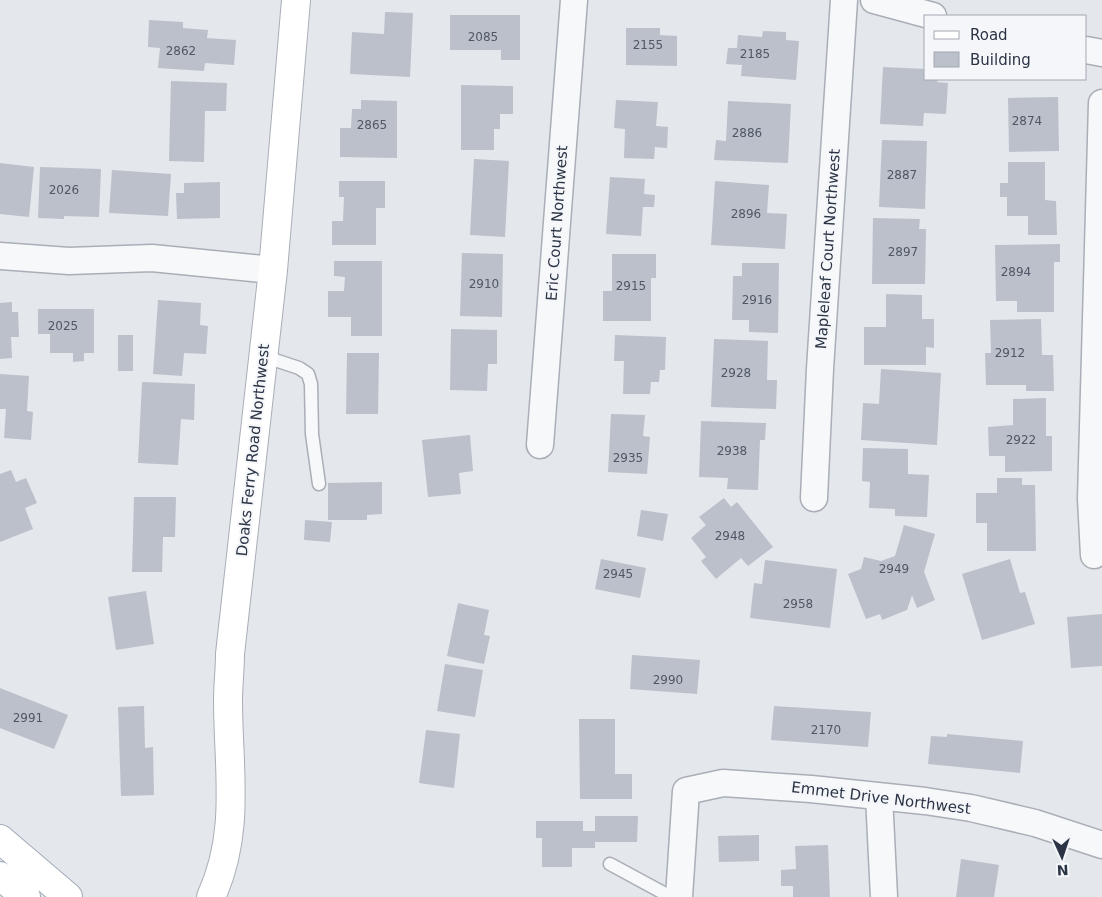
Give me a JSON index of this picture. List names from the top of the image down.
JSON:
{
  "streets": {
    "main road": ["Doaks Ferry Road Northwest"],
    "street": ["Eric Court Northwest", "Mapleleaf Court Northwest", "Emmet Drive Northwest"]
  },
  "house_numbers": [
    "2085",
    "2155",
    "2862",
    "2185",
    "2874",
    "2865",
    "2886",
    "2887",
    "2026",
    "2896",
    "2897",
    "2894",
    "2910",
    "2915",
    "2916",
    "2025",
    "2912",
    "2928",
    "2922",
    "2938",
    "2935",
    "2948",
    "2949",
    "2945",
    "2958",
    "2990",
    "2991",
    "2170"
  ],
  "legend": ["Road", "Building"],
  "north": "bottom"
}
